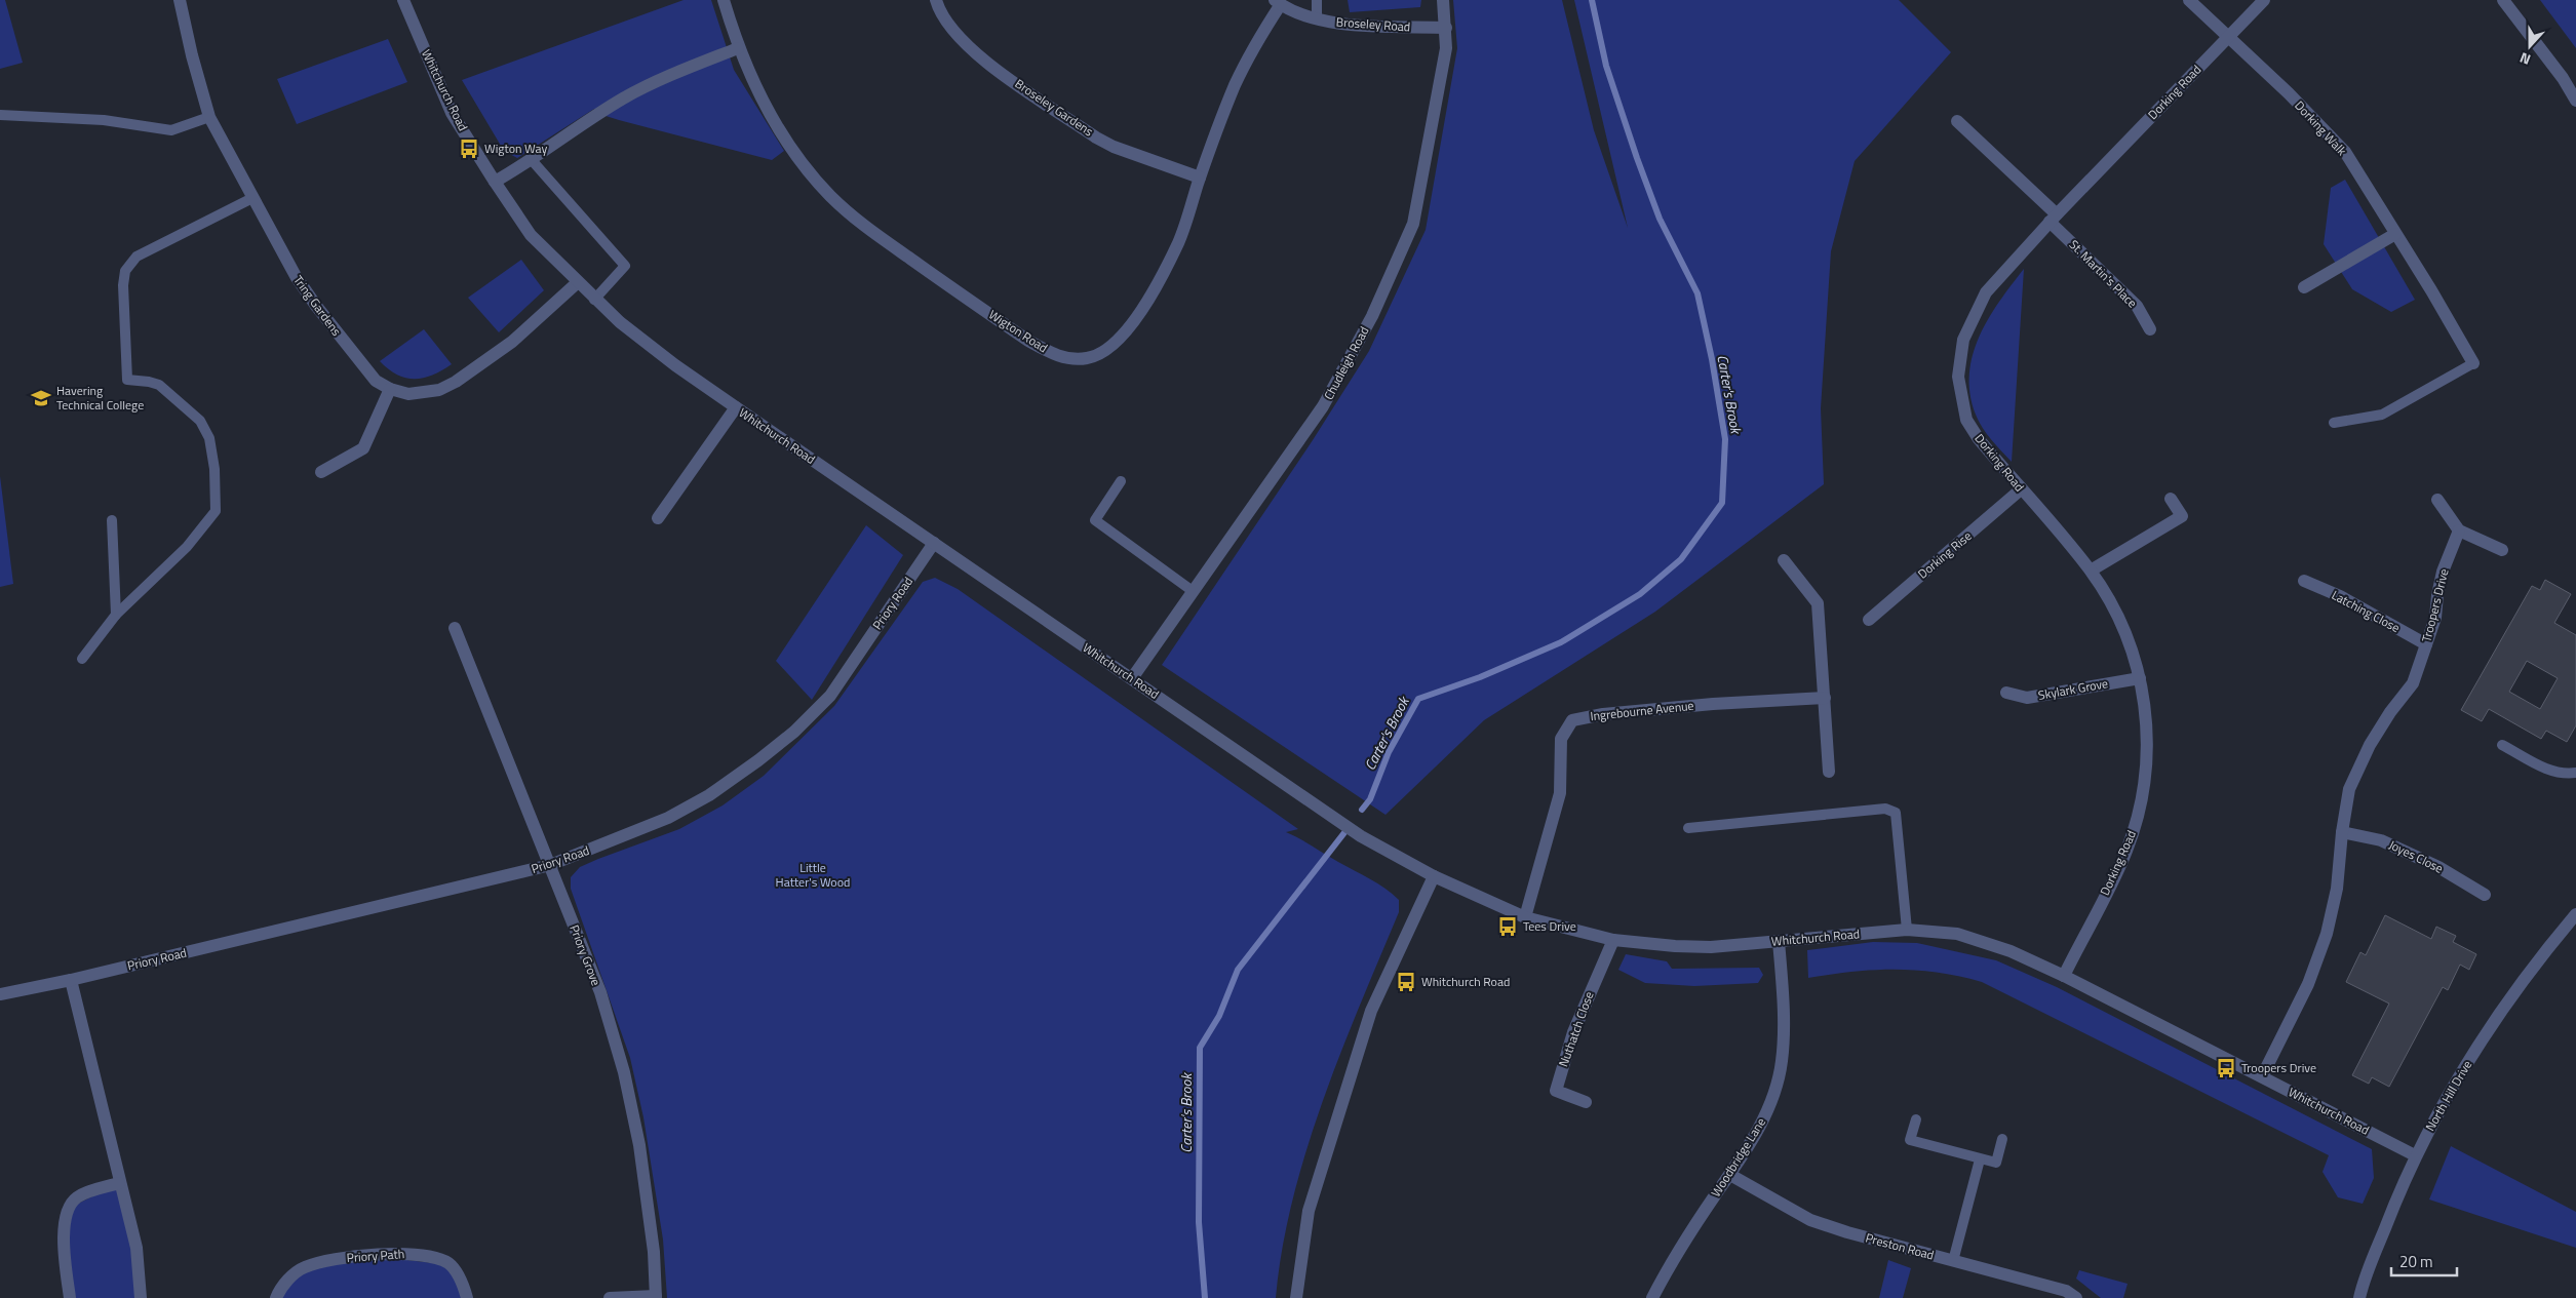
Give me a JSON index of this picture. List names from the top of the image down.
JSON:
{
  "streets": {
    "street": [
      "Broseley Road",
      "Whitchurch Road",
      "Dorking Road",
      "Broseley Gardens",
      "Dorking Walk",
      "St. Martin's Place",
      "Tring Gardens",
      "Wigton Road",
      "Chudleigh Road",
      "Dorking Rise",
      "Priory Road",
      "Troopers Drive",
      "Latching Close",
      "Skylark Grove",
      "Ingrebourne Avenue",
      "Joyes Close",
      "Priory Grove",
      "Nuthatch Close",
      "North Hill Drive",
      "Woodbridge Lane",
      "Preston Road",
      "Priory Path"
    ]
  },
  "crossings": [
    ["Broseley Road", "Wigton Road"],
    ["Broseley Road", "Chudleigh Road"],
    ["Whitchurch Road", "Dorking Road"],
    ["Whitchurch Road", "Chudleigh Road"],
    ["Whitchurch Road", "Priory Road"],
    ["Whitchurch Road", "Troopers Drive"],
    ["Whitchurch Road", "Ingrebourne Avenue"],
    ["Whitchurch Road", "Nuthatch Close"],
    ["Whitchurch Road", "North Hill Drive"],
    ["Whitchurch Road", "Woodbridge Lane"],
    ["Dorking Road", "Dorking Walk"],
    ["Dorking Road", "St. Martin's Place"],
    ["Dorking Road", "Dorking Rise"],
    ["Dorking Road", "Skylark Grove"],
    ["Broseley Gardens", "Wigton Road"],
    ["Priory Road", "Priory Grove"],
    ["Troopers Drive", "Latching Close"],
    ["Troopers Drive", "Joyes Close"],
    ["Woodbridge Lane", "Preston Road"]
  ],
  "water": ["Carter's Brook"],
  "parks": ["Little Hatter's Wood"],
  "places": {
    "bus stop": [
      "Wigton Way",
      "Tees Drive",
      "Whitchurch Road",
      "Troopers Drive"
    ],
    "school or university": ["Havering Technical College"]
  },
  "scale_bar": "20 m",
  "north": "bottom"
}
